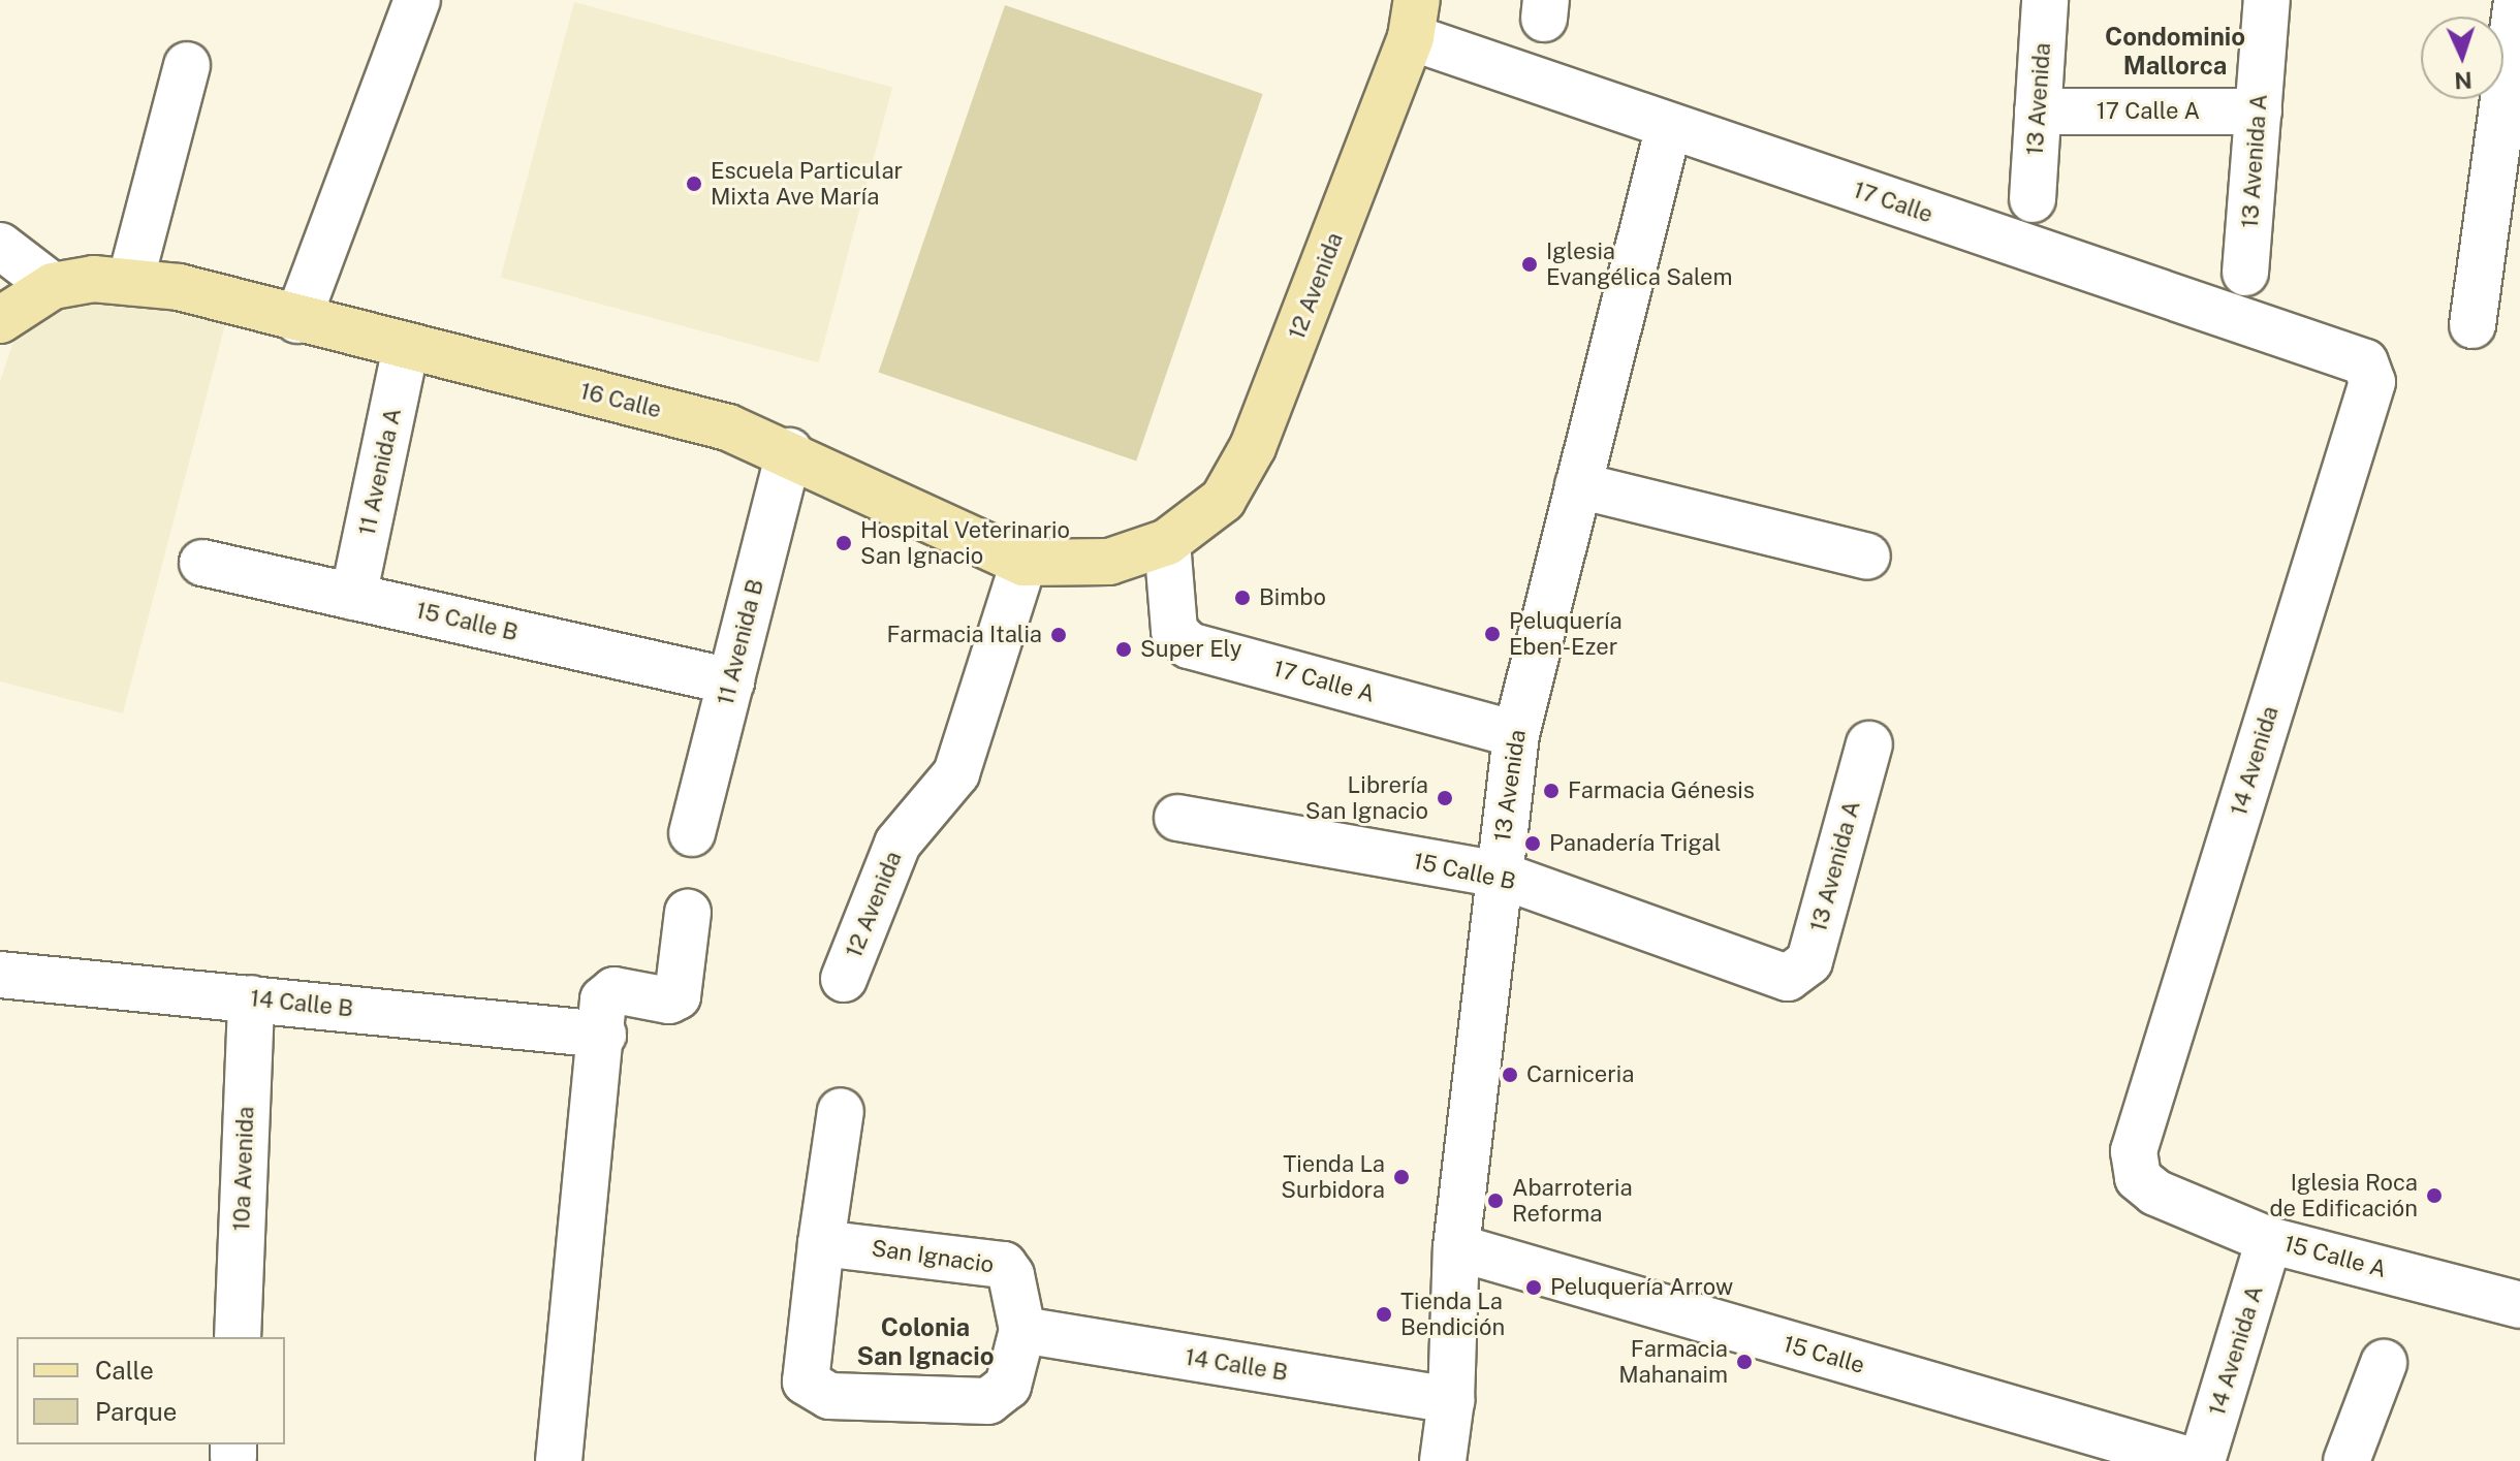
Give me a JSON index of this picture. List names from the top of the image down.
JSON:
{
  "streets": {
    "main road": ["12 Avenida", "16 Calle"],
    "street": [
      "13 Avenida",
      "17 Calle A",
      "13 Avenida A",
      "17 Calle",
      "11 Avenida A",
      "15 Calle B",
      "11 Avenida B",
      "14 Avenida",
      "14 Calle B",
      "10a Avenida",
      "San Ignacio",
      "15 Calle A",
      "14 Avenida A",
      "15 Calle"
    ]
  },
  "crossings": [
    ["13 Avenida", "17 Calle A"],
    ["13 Avenida", "17 Calle"],
    ["13 Avenida", "15 Calle B"],
    ["13 Avenida", "14 Calle B"],
    ["13 Avenida", "15 Calle"],
    ["17 Calle A", "13 Avenida A"],
    ["17 Calle A", "12 Avenida"],
    ["17 Calle A", "16 Calle"],
    ["13 Avenida A", "15 Calle B"],
    ["17 Calle", "12 Avenida"],
    ["17 Calle", "14 Avenida"],
    ["12 Avenida", "16 Calle"],
    ["16 Calle", "11 Avenida A"],
    ["16 Calle", "11 Avenida B"],
    ["11 Avenida A", "15 Calle B"],
    ["15 Calle B", "11 Avenida B"],
    ["14 Avenida", "15 Calle A"],
    ["14 Calle B", "10a Avenida"],
    ["14 Calle B", "San Ignacio"],
    ["15 Calle A", "14 Avenida A"]
  ],
  "districts": ["Condominio Mallorca", "Colonia San Ignacio"],
  "places": [
    "Escuela Particular Mixta Ave María",
    "Iglesia Evangélica Salem",
    "Hospital Veterinario San Ignacio",
    "Bimbo",
    "Peluquería Eben-Ezer",
    "Farmacia Italia",
    "Super Ely",
    "Farmacia Génesis",
    "Librería San Ignacio",
    "Panadería Trigal",
    "Carniceria",
    "Tienda La Surbidora",
    "Iglesia Roca de Edificación",
    "Abarroteria Reforma",
    "Peluquería Arrow",
    "Tienda La Bendición",
    "Farmacia Mahanaim"
  ],
  "legend": ["Calle", "Parque"],
  "north": "bottom"
}
